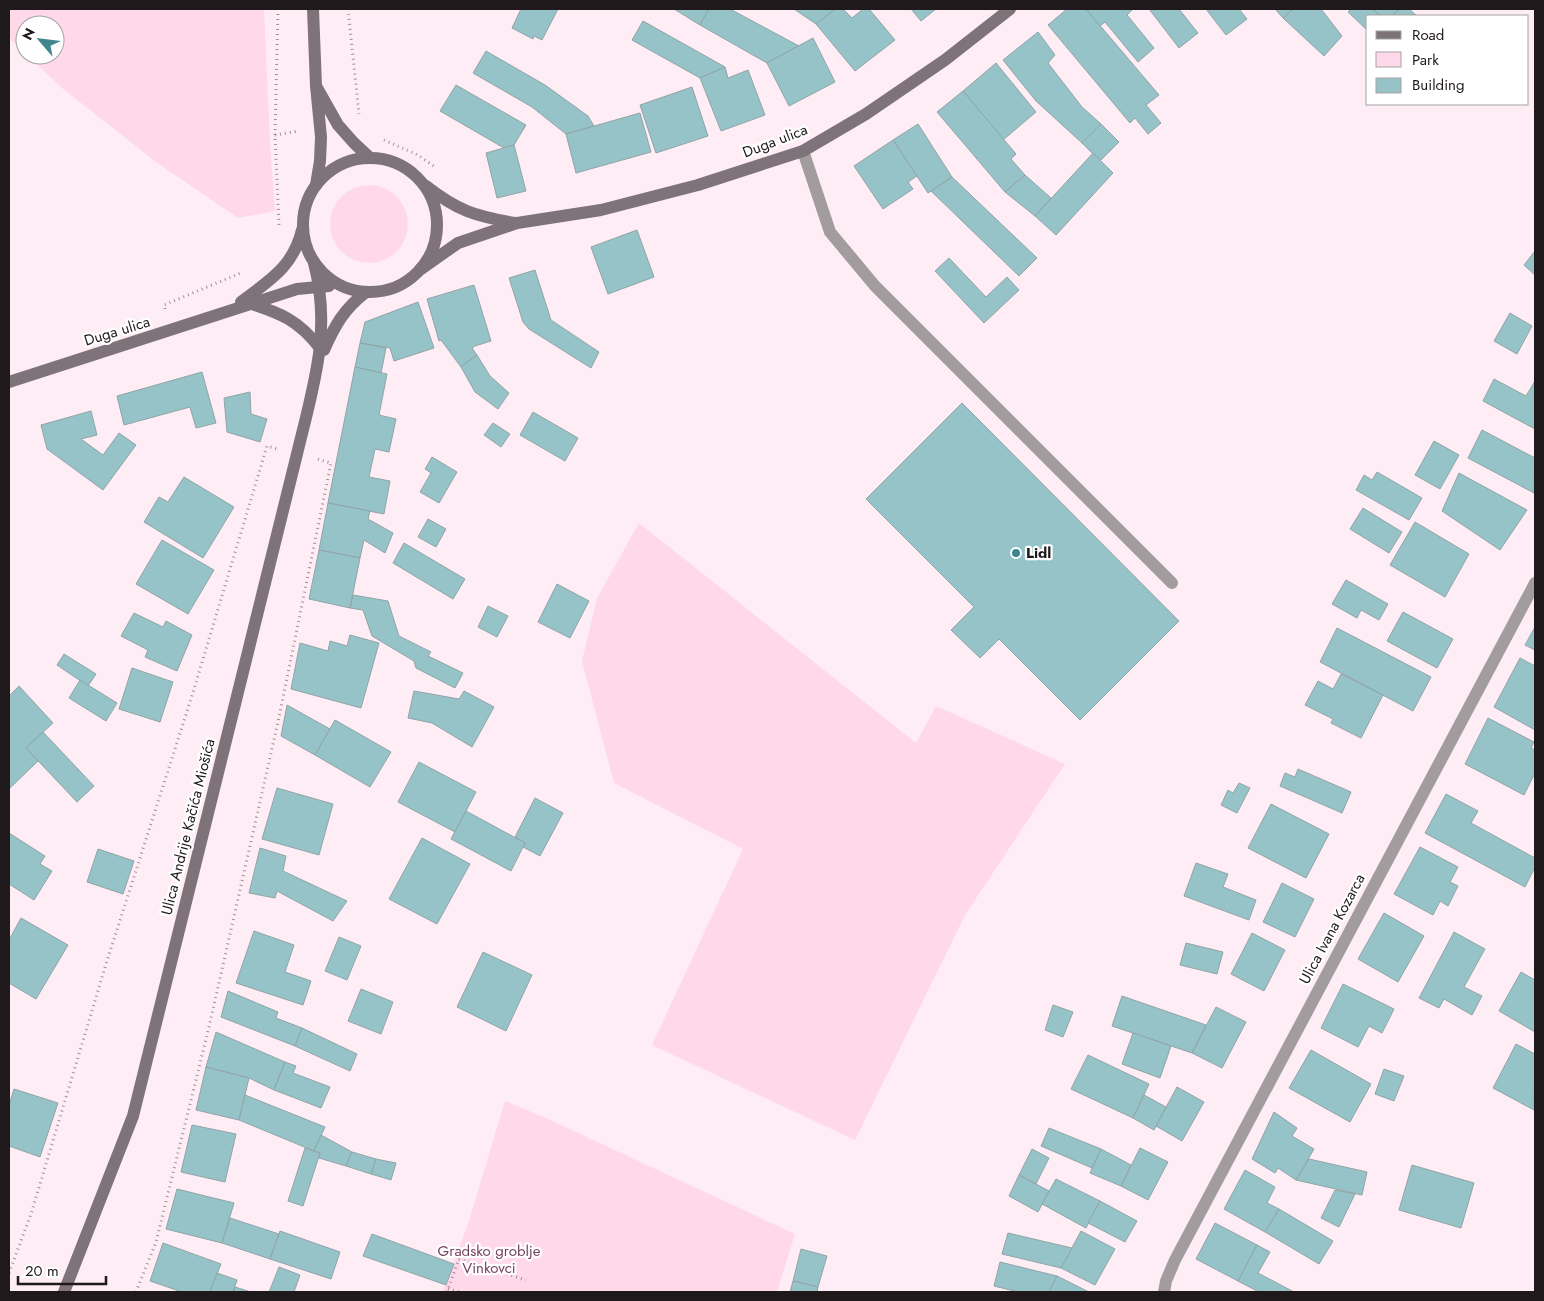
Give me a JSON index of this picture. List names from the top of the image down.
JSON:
{
  "streets": {
    "main road": ["Duga ulica", "Ulica Andrije Kačića Miošića"],
    "street": ["Ulica Ivana Kozarca"]
  },
  "crossings": [
    ["Duga ulica", "Ulica Andrije Kačića Miošića"]
  ],
  "parks": ["Gradsko groblje Vinkovci"],
  "places": ["Lidl"],
  "legend": ["Road", "Park", "Building"],
  "scale_bar": "20 m",
  "north": "top left"
}
